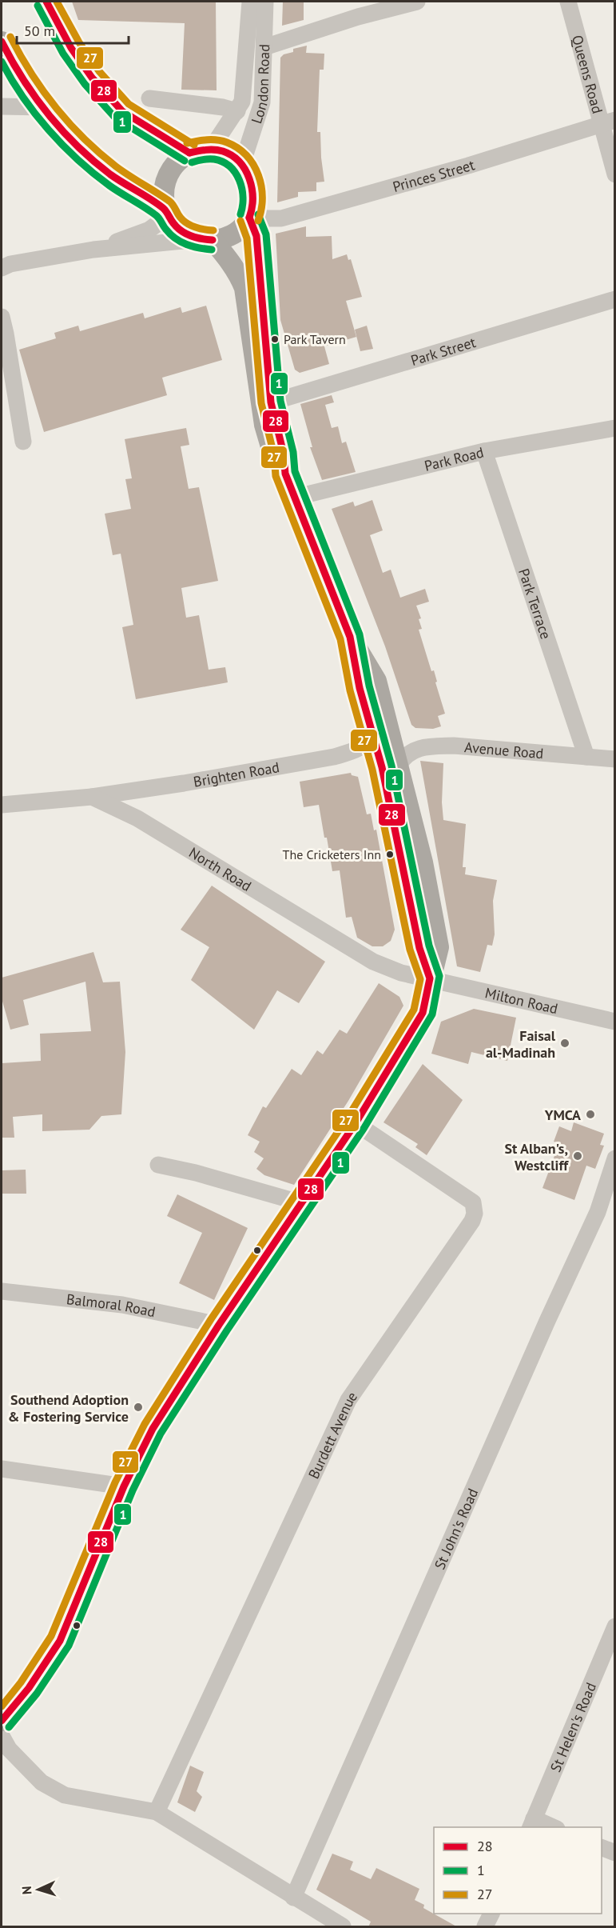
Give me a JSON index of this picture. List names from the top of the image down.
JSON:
{
  "streets": {
    "street": [
      "Queens Road",
      "London Road",
      "Princes Street",
      "Park Street",
      "Park Road",
      "Park Terrace",
      "Avenue Road",
      "Brighten Road",
      "North Road",
      "Milton Road",
      "Balmoral Road",
      "Burdett Avenue",
      "St John's Road",
      "St Helen's Road"
    ]
  },
  "crossings": [
    ["Queens Road", "Princes Street"],
    ["London Road", "Princes Street"],
    ["Park Road", "Park Terrace"],
    ["Park Terrace", "Avenue Road"],
    ["Brighten Road", "North Road"],
    ["North Road", "Milton Road"]
  ],
  "places": [
    "Park Tavern",
    "The Cricketers Inn",
    "Faisal al-Madinah",
    "YMCA",
    "St Alban's, Westcliff",
    "Southend Adoption & Fostering Service"
  ],
  "lines": ["transit line 28", "transit line 27", "transit line 1"],
  "legend": ["28", "1", "27"],
  "scale_bar": "50 m",
  "north": "left"
}
